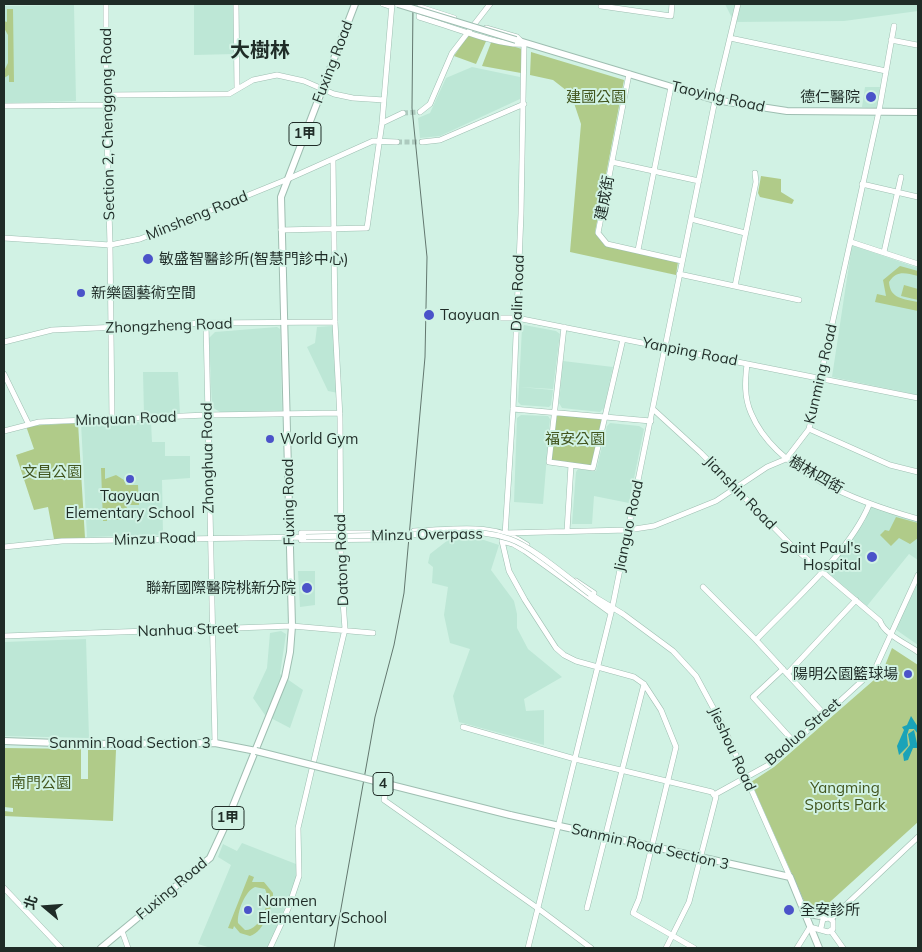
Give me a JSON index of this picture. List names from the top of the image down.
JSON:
{
  "streets": {
    "main road": [
      "Fuxing Road",
      "Taoying Road",
      "1甲",
      "Sanmin Road Section 3",
      "Jieshou Road",
      "4"
    ],
    "street": [
      "Section 2, Chenggong Road",
      "建成街",
      "Minsheng Road",
      "Dalin Road",
      "Zhongzheng Road",
      "Yanping Road",
      "Kunming Road",
      "Minquan Road",
      "Zhonghua Road",
      "樹林四街",
      "Jianshin Road",
      "Jianguo Road",
      "Minzu Overpass",
      "Minzu Road",
      "Datong Road",
      "Nanhua Street",
      "Baoluo Street"
    ]
  },
  "crossings": [
    ["Fuxing Road", "Minsheng Road"],
    ["Fuxing Road", "Zhongzheng Road"],
    ["Fuxing Road", "Minquan Road"],
    ["Fuxing Road", "Minzu Road"],
    ["Fuxing Road", "Nanhua Street"],
    ["Fuxing Road", "Sanmin Road Section 3"],
    ["Taoying Road", "建成街"],
    ["Taoying Road", "Dalin Road"],
    ["Taoying Road", "Kunming Road"],
    ["Taoying Road", "Jianguo Road"],
    ["Section 2, Chenggong Road", "Minsheng Road"],
    ["Section 2, Chenggong Road", "Zhongzheng Road"],
    ["Section 2, Chenggong Road", "Minquan Road"],
    ["建成街", "Jianguo Road"],
    ["Minsheng Road", "Datong Road"],
    ["Dalin Road", "Yanping Road"],
    ["Dalin Road", "Kunming Road"],
    ["Dalin Road", "Jieshou Road"],
    ["Zhongzheng Road", "Zhonghua Road"],
    ["Zhongzheng Road", "Datong Road"],
    ["Yanping Road", "Kunming Road"],
    ["Yanping Road", "樹林四街"],
    ["Yanping Road", "Jianguo Road"],
    ["Kunming Road", "樹林四街"],
    ["Kunming Road", "Jianshin Road"],
    ["Kunming Road", "Jianguo Road"],
    ["Kunming Road", "Jieshou Road"],
    ["Minquan Road", "Zhonghua Road"],
    ["Minquan Road", "Datong Road"],
    ["Zhonghua Road", "Minzu Road"],
    ["Zhonghua Road", "Nanhua Street"],
    ["Zhonghua Road", "Sanmin Road Section 3"],
    ["Jianshin Road", "Jianguo Road"],
    ["Jianshin Road", "Baoluo Street"],
    ["Jianguo Road", "Sanmin Road Section 3"],
    ["Jianguo Road", "Jieshou Road"],
    ["Minzu Overpass", "Minzu Road"],
    ["Minzu Overpass", "Jieshou Road"],
    ["Datong Road", "Nanhua Street"],
    ["Baoluo Street", "Jieshou Road"],
    ["Sanmin Road Section 3", "Jieshou Road"]
  ],
  "districts": ["大樹林"],
  "parks": [
    "建國公園",
    "福安公園",
    "文昌公園",
    "南門公園",
    "Yangming Sports Park"
  ],
  "places": [
    "德仁醫院",
    "敏盛智醫診所(智慧門診中心)",
    "新樂園藝術空間",
    "Taoyuan",
    "World Gym",
    "Taoyuan Elementary School",
    "Saint Paul's Hospital",
    "聯新國際醫院桃新分院",
    "陽明公園籃球場",
    "Nanmen Elementary School",
    "全安診所"
  ],
  "north": "left"
}
